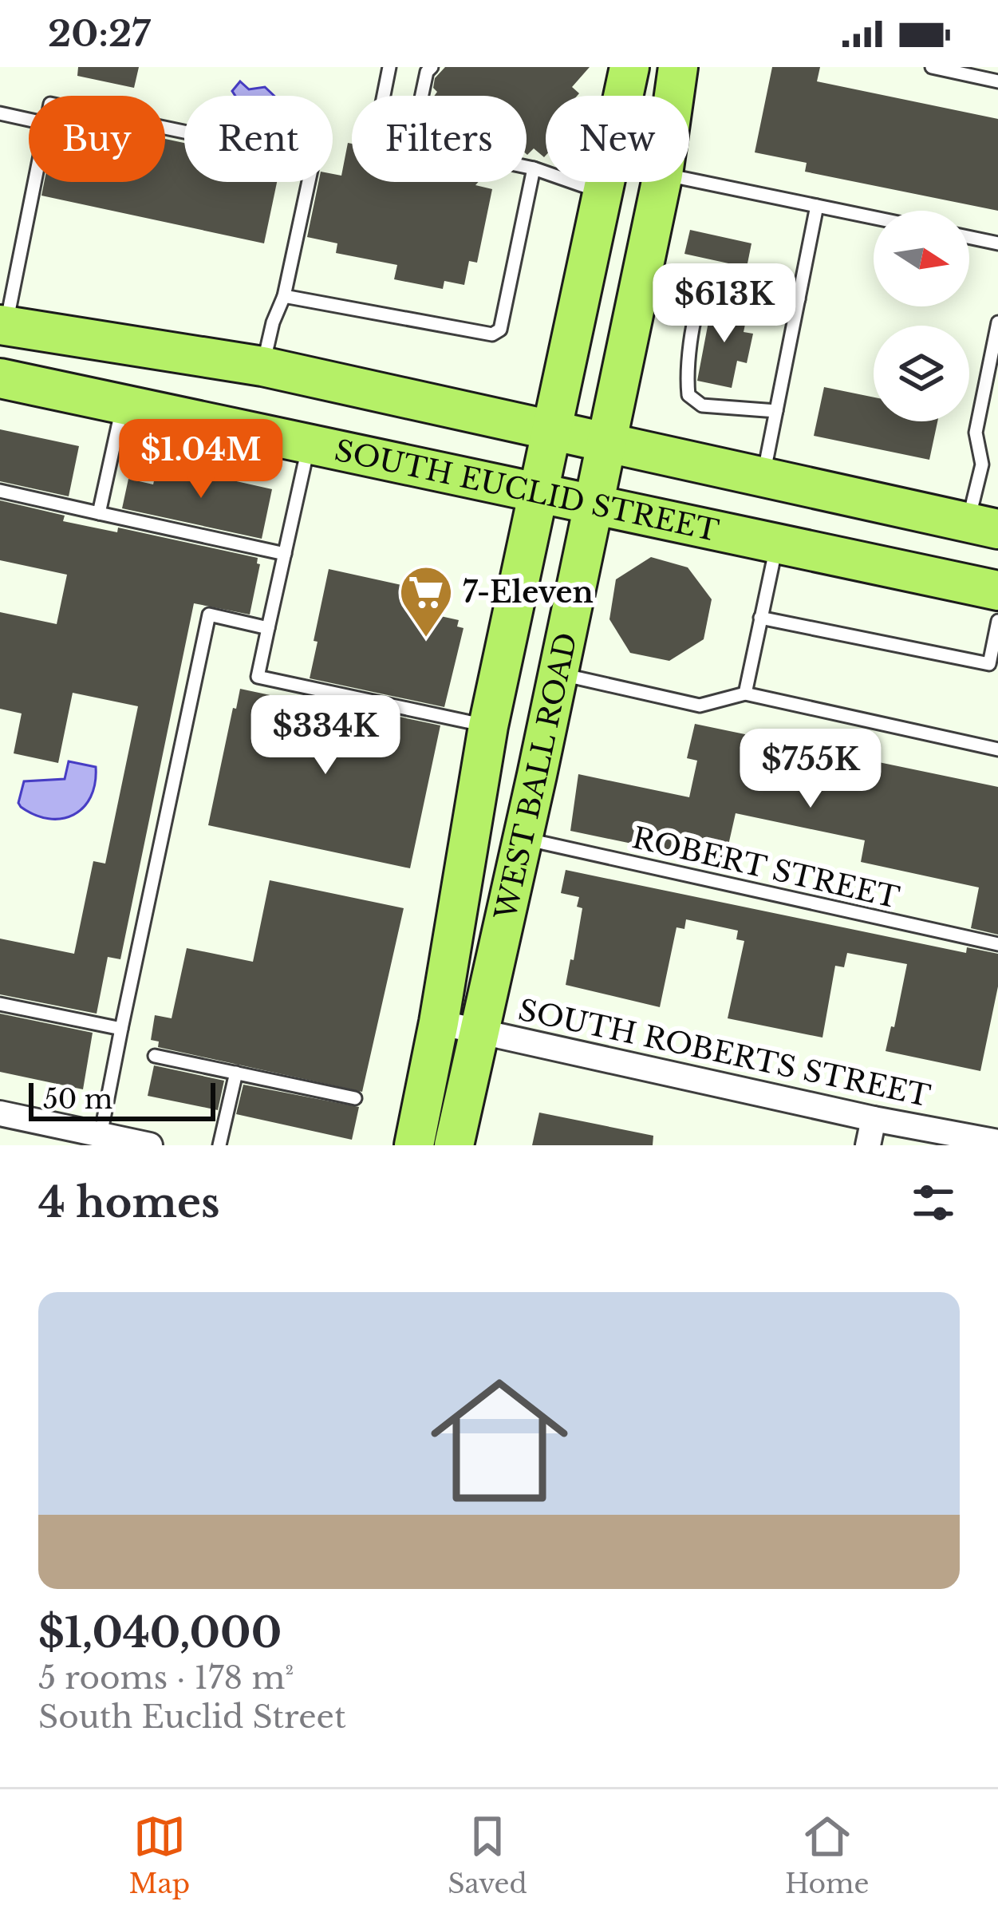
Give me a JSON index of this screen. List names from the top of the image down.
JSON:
{
  "streets": {
    "main road": ["SOUTH EUCLID STREET", "WEST BALL ROAD"],
    "street": ["SOUTH ROBERTS STREET"],
    "lane": ["ROBERT STREET"]
  },
  "crossings": [
    ["SOUTH EUCLID STREET", "WEST BALL ROAD"],
    ["WEST BALL ROAD", "ROBERT STREET"],
    ["WEST BALL ROAD", "SOUTH ROBERTS STREET"]
  ],
  "places": {
    "supermarket": ["7-Eleven"]
  },
  "scale_bar": "50 m",
  "north": "right",
  "page": {
    "status": "20:27",
    "chip": [
      "Buy",
      "Rent",
      "Filters",
      "New"
    ],
    "price": [
      "$613K",
      "$1.04M",
      "$334K",
      "$755K"
    ],
    "scale": "50 m",
    "heading": "4 homes",
    "list": [
      {
        "name": "$1,040,000",
        "note": "5 rooms · 178 m² · South Euclid Street"
      }
    ],
    "tabs": ["Map", "Saved", "Home"]
  }
}
